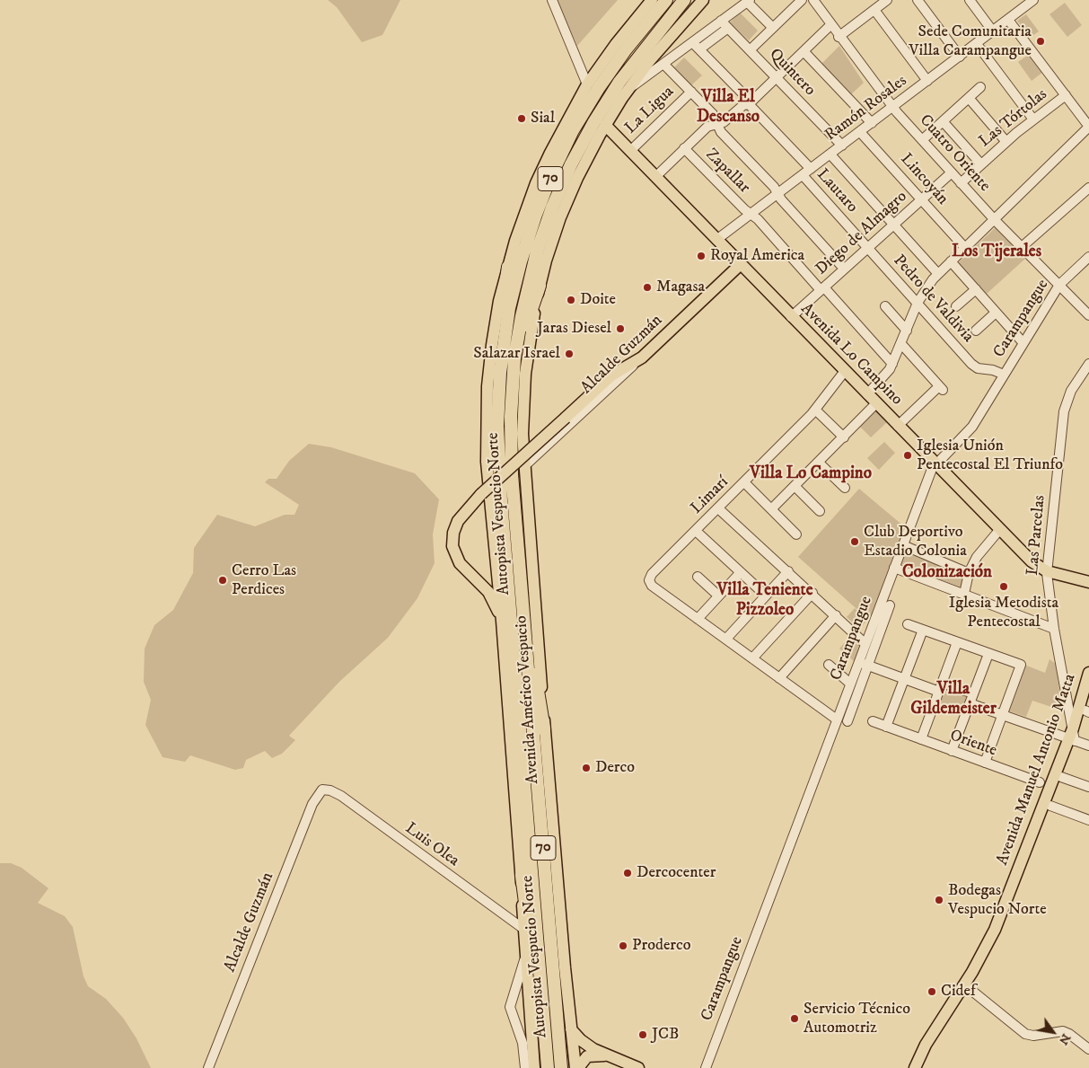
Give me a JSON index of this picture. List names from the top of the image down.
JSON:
{
  "streets": {
    "highway": ["70", "Autopista Vespucio Norte"],
    "main road": [
      "Alcalde Guzmán",
      "Avenida Lo Campino",
      "Avenida Américo Vespucio",
      "Avenida Manuel Antonio Matta"
    ],
    "street": [
      "Quintero",
      "Ramón Rosales",
      "La Ligua",
      "Las Tórtolas",
      "Cuatro Oriente",
      "Zapallar",
      "Lincoyán",
      "Lautaro",
      "Diego de Almagro",
      "Pedro de Valdivia",
      "Carampangue",
      "Limarí",
      "Las Parcelas",
      "Oriente",
      "Luis Olea"
    ]
  },
  "crossings": [
    ["Quintero", "Ramón Rosales"],
    ["Ramón Rosales", "Cuatro Oriente"],
    ["Ramón Rosales", "Zapallar"],
    ["Ramón Rosales", "Lincoyán"],
    ["Ramón Rosales", "Lautaro"],
    ["Ramón Rosales", "Avenida Lo Campino"],
    ["La Ligua", "Avenida Lo Campino"],
    ["Las Tórtolas", "Cuatro Oriente"],
    ["Cuatro Oriente", "Diego de Almagro"],
    ["Cuatro Oriente", "Carampangue"],
    ["Zapallar", "Diego de Almagro"],
    ["Lincoyán", "Diego de Almagro"],
    ["Lautaro", "Diego de Almagro"],
    ["Lautaro", "Pedro de Valdivia"],
    ["Diego de Almagro", "Pedro de Valdivia"],
    ["Diego de Almagro", "Avenida Lo Campino"],
    ["Pedro de Valdivia", "Carampangue"],
    ["Carampangue", "Avenida Lo Campino"],
    ["Alcalde Guzmán", "Avenida Lo Campino"],
    ["Alcalde Guzmán", "Avenida Américo Vespucio"],
    ["Alcalde Guzmán", "Luis Olea"],
    ["Avenida Lo Campino", "Limarí"],
    ["Avenida Lo Campino", "Las Parcelas"],
    ["Avenida Lo Campino", "Avenida Américo Vespucio"],
    ["Las Parcelas", "Avenida Manuel Antonio Matta"],
    ["Avenida Américo Vespucio", "Luis Olea"]
  ],
  "districts": [
    "Villa El Descanso",
    "Los Tijerales",
    "Villa Lo Campino",
    "Colonización",
    "Villa Teniente Pizzoleo",
    "Villa Gildemeister"
  ],
  "places": [
    "Sede Comunitaria Villa Carampangue",
    "Sial",
    "Royal America",
    "Magasa",
    "Doite",
    "Jaras Diesel",
    "Salazar Israel",
    "Iglesia Unión Pentecostal El Triunfo",
    "Club Deportivo Estadio Colonia",
    "Cerro Las Perdices",
    "Iglesia Metodista Pentecostal",
    "Derco",
    "Dercocenter",
    "Bodegas Vespucio Norte",
    "Proderco",
    "Cidef",
    "Servicio Técnico Automotriz",
    "JCB"
  ],
  "north": "bottom right"
}
